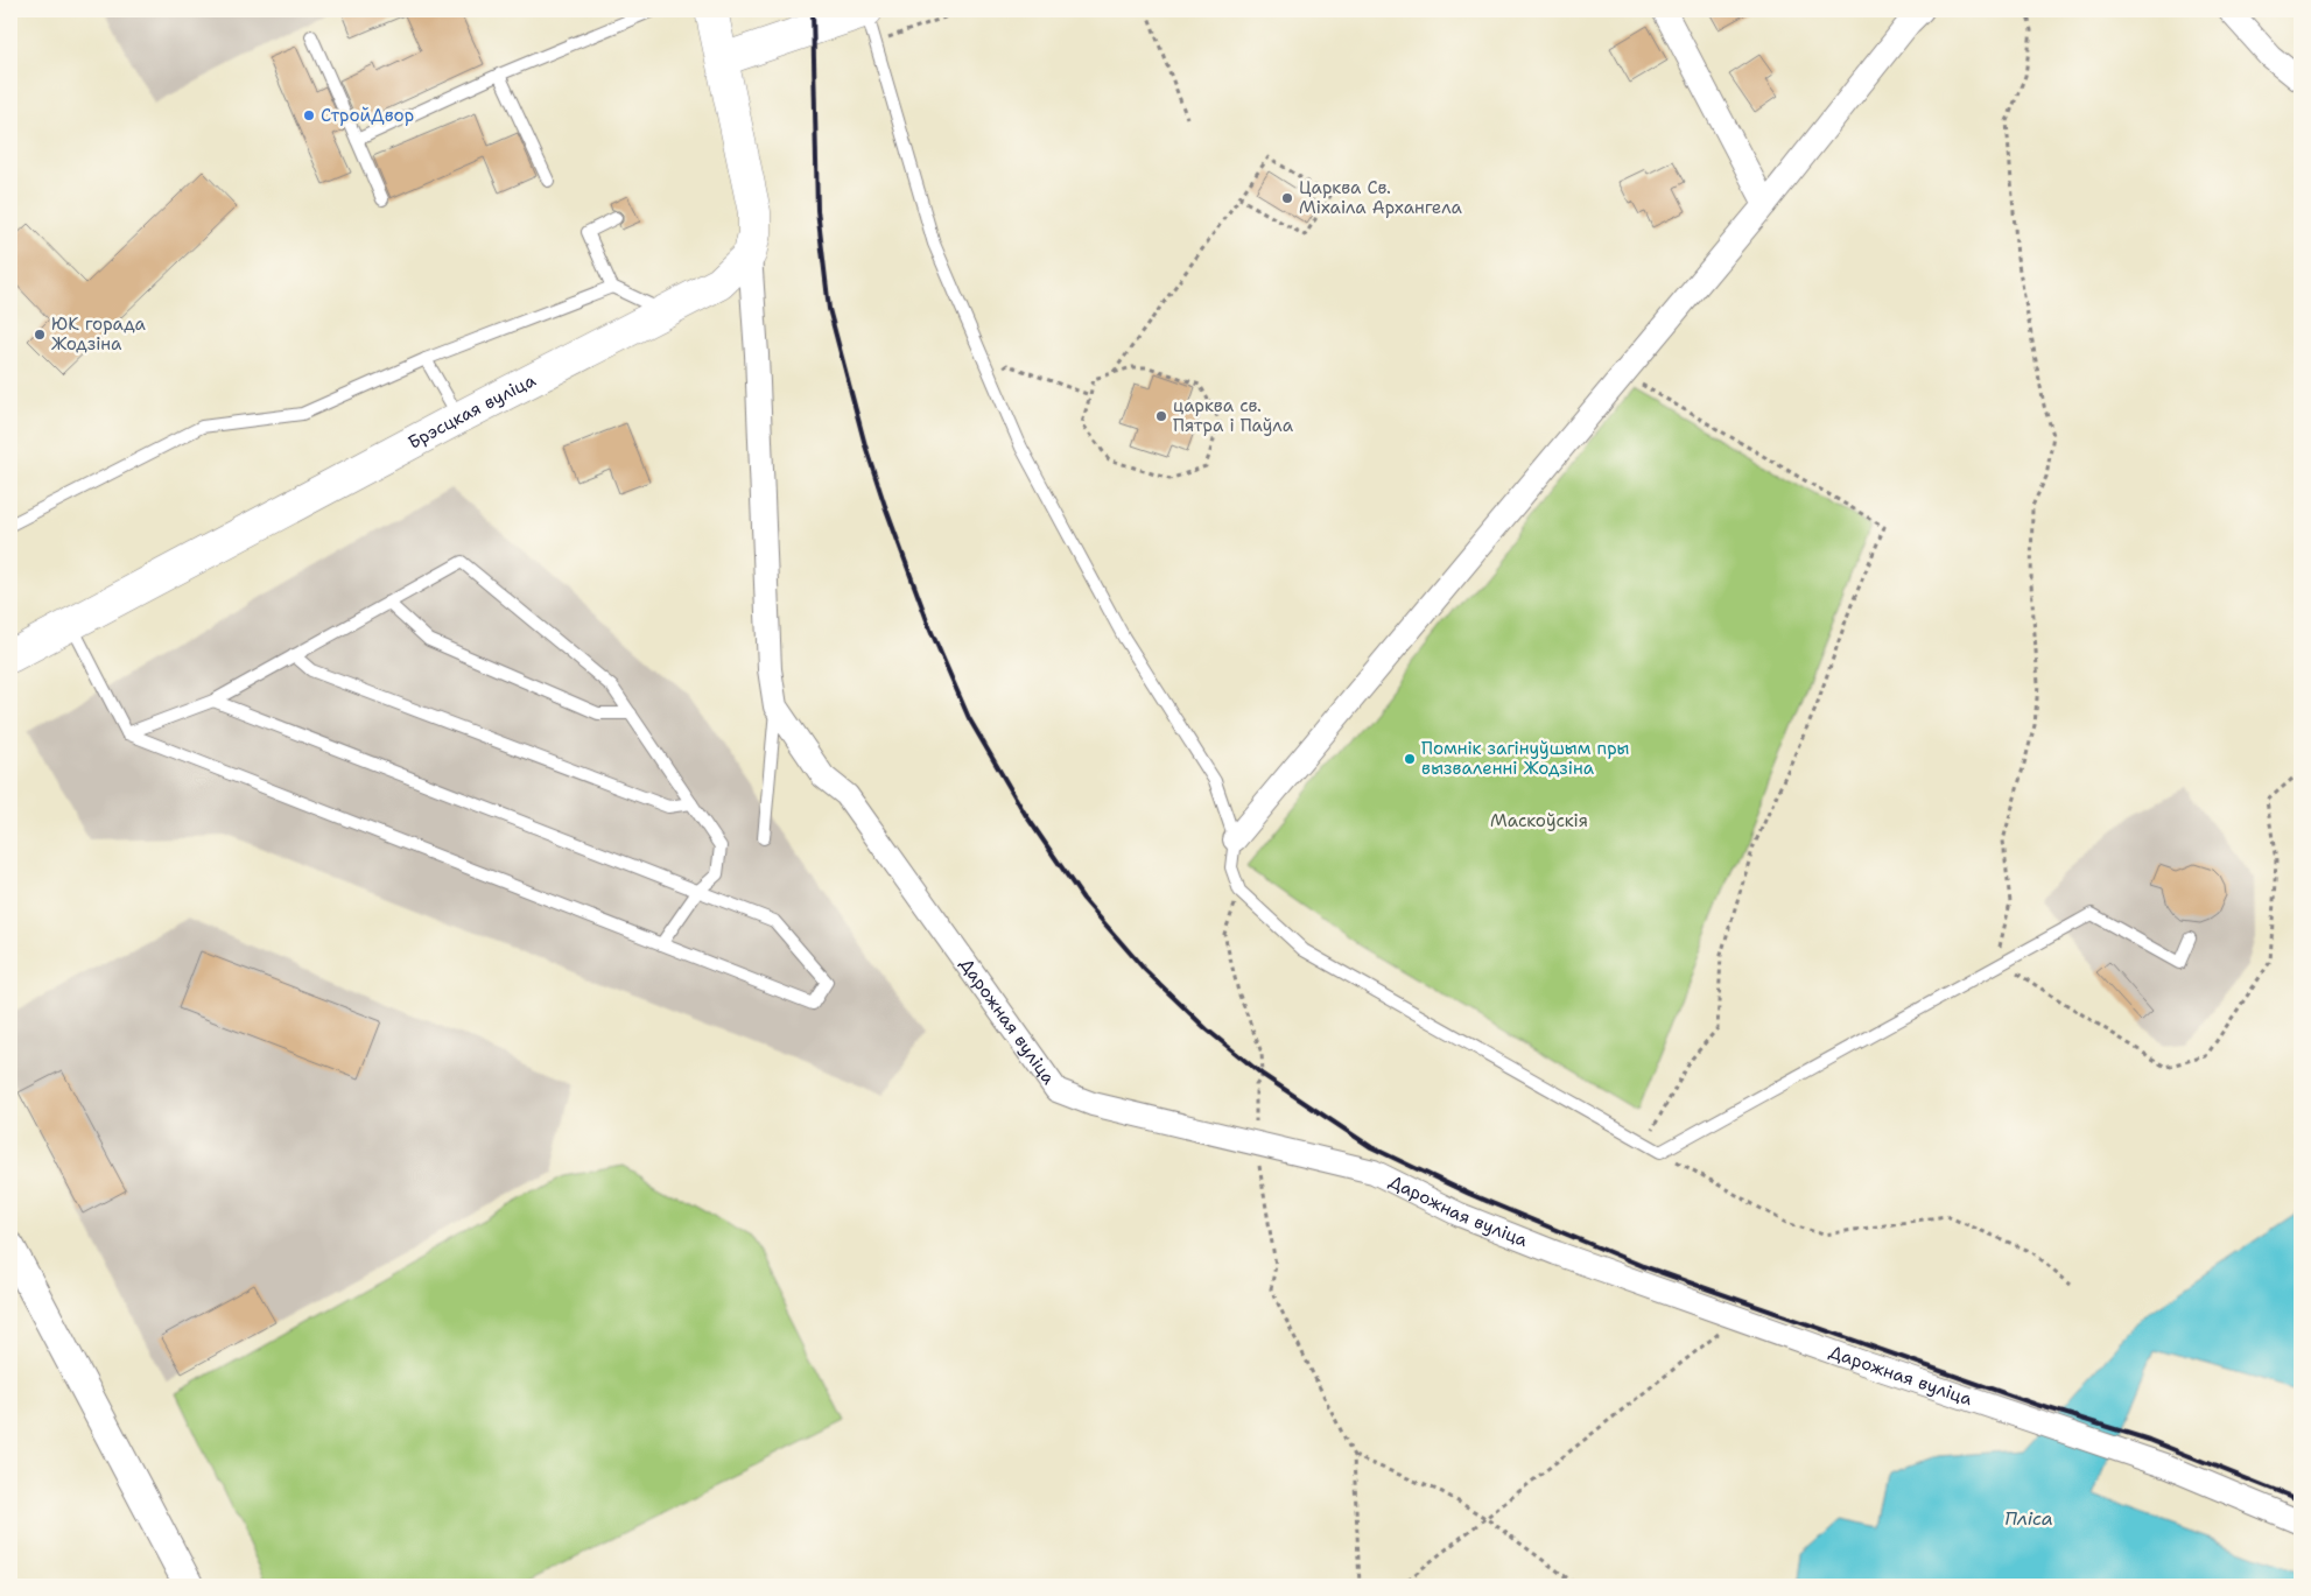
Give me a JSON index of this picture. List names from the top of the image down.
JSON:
{
  "streets": {
    "main road": ["Брэсцкая вуліца"],
    "street": ["Дарожная вуліца"]
  },
  "water": ["Пліса"],
  "parks": ["Маскоўскія"],
  "places": [
    "СтройДвор",
    "Царква Св. Міхаіла Архангела",
    "ЮК горада Жодзіна",
    "царква св. Пятра і Паўла",
    "Помнік загінуўшым пры вызваленні Жодзіна"
  ]
}
